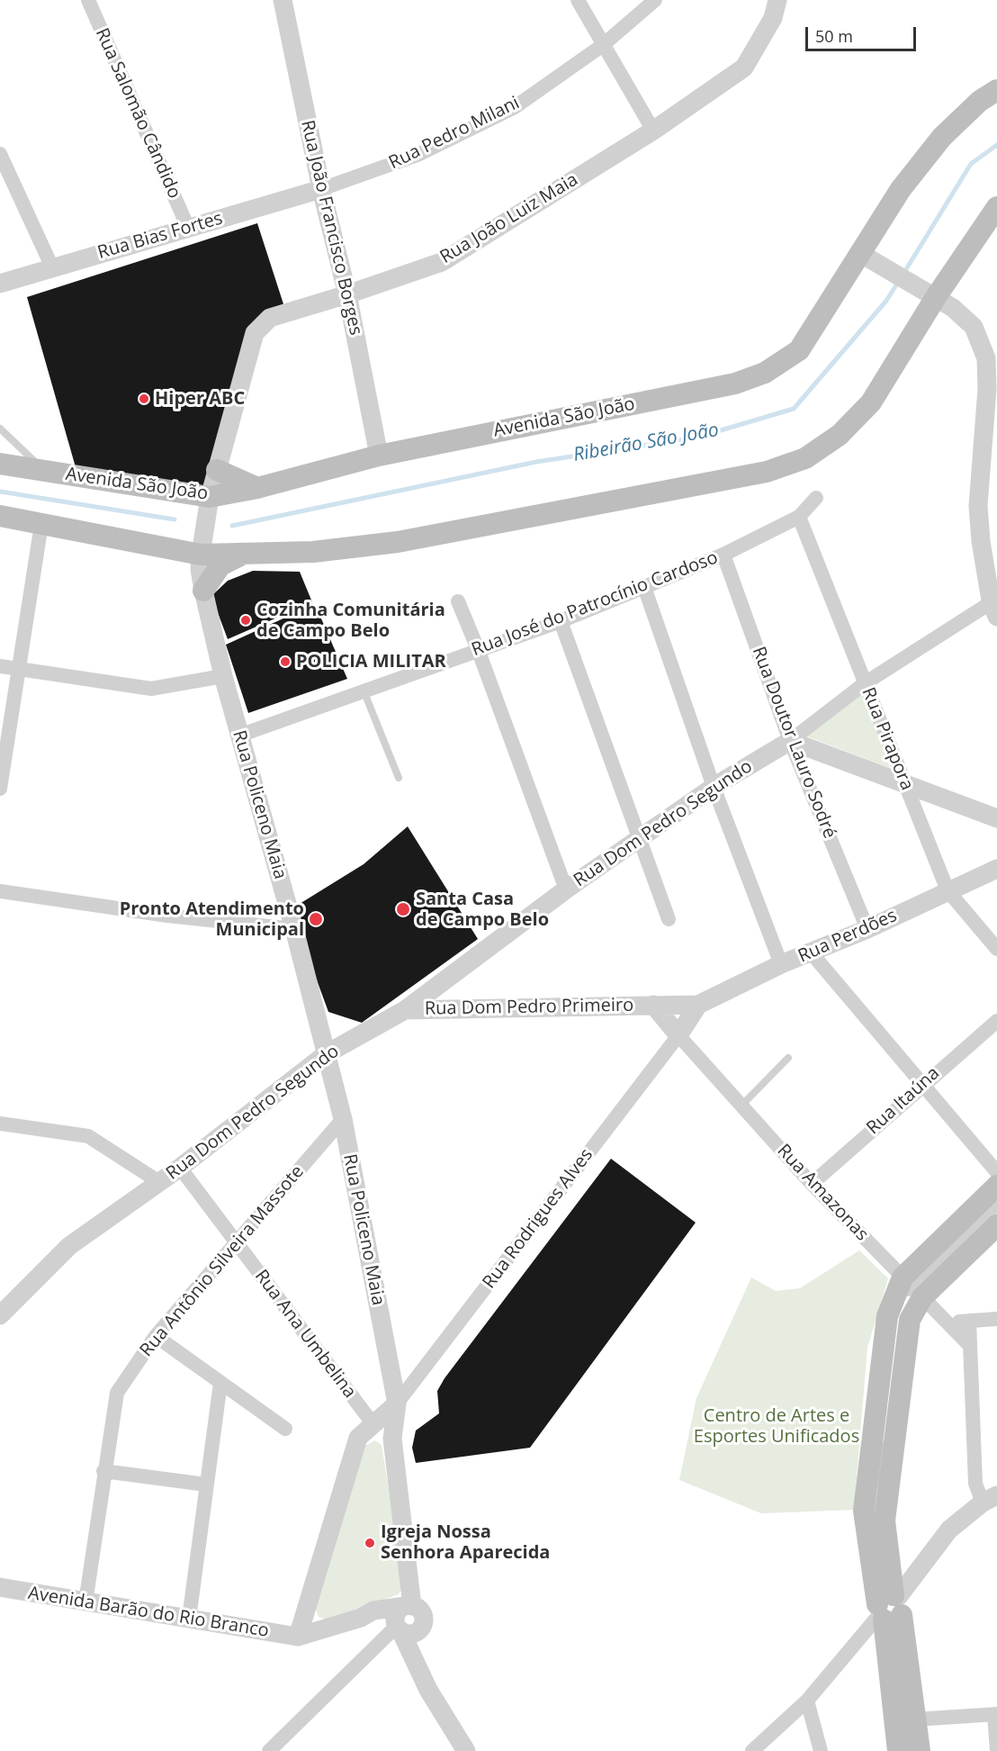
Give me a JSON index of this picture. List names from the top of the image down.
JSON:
{
  "streets": {
    "main road": ["Avenida São João"],
    "street": [
      "Rua Salomão Cândido",
      "Rua Pedro Milani",
      "Rua João Luiz Maia",
      "Rua João Francisco Borges",
      "Rua Bias Fortes",
      "Rua José do Patrocínio Cardoso",
      "Rua Pirapora",
      "Rua Doutor Lauro Sodré",
      "Rua Policeno Maia",
      "Rua Dom Pedro Segundo",
      "Rua Perdões",
      "Rua Dom Pedro Primeiro",
      "Rua Itaúna",
      "Rua Amazonas",
      "Rua Rodrigues Alves",
      "Rua Antônio Silveira Massote",
      "Rua Ana Umbelina",
      "Avenida Barão do Rio Branco"
    ]
  },
  "crossings": [
    ["Rua Salomão Cândido", "Rua Bias Fortes"],
    ["Rua Pedro Milani", "Rua João Francisco Borges"],
    ["Rua Pedro Milani", "Rua Bias Fortes"],
    ["Rua João Luiz Maia", "Rua João Francisco Borges"],
    ["Rua João Luiz Maia", "Avenida São João"],
    ["Rua João Luiz Maia", "Rua Policeno Maia"],
    ["Rua João Francisco Borges", "Rua Bias Fortes"],
    ["Rua João Francisco Borges", "Avenida São João"],
    ["Rua José do Patrocínio Cardoso", "Rua Pirapora"],
    ["Rua José do Patrocínio Cardoso", "Rua Doutor Lauro Sodré"],
    ["Rua José do Patrocínio Cardoso", "Rua Policeno Maia"],
    ["Rua Pirapora", "Rua Perdões"],
    ["Rua Doutor Lauro Sodré", "Rua Dom Pedro Segundo"],
    ["Rua Doutor Lauro Sodré", "Rua Perdões"],
    ["Rua Policeno Maia", "Rua Dom Pedro Segundo"],
    ["Rua Policeno Maia", "Rua Rodrigues Alves"],
    ["Rua Policeno Maia", "Rua Antônio Silveira Massote"],
    ["Rua Dom Pedro Segundo", "Rua Dom Pedro Primeiro"],
    ["Rua Dom Pedro Segundo", "Rua Ana Umbelina"],
    ["Rua Perdões", "Rua Dom Pedro Primeiro"],
    ["Rua Dom Pedro Primeiro", "Rua Amazonas"],
    ["Rua Dom Pedro Primeiro", "Rua Rodrigues Alves"],
    ["Rua Itaúna", "Rua Amazonas"],
    ["Rua Amazonas", "Rua Rodrigues Alves"],
    ["Rua Antônio Silveira Massote", "Rua Ana Umbelina"],
    ["Rua Antônio Silveira Massote", "Avenida Barão do Rio Branco"]
  ],
  "water": ["Ribeirão São João"],
  "parks": ["Centro de Artes e Esportes Unificados"],
  "places": [
    "Hiper ABC",
    "Cozinha Comunitária de Campo Belo",
    "POLICIA MILITAR",
    "Santa Casa de Campo Belo",
    "Pronto Atendimento Municipal",
    "Igreja Nossa Senhora Aparecida"
  ],
  "scale_bar": "50 m"
}
